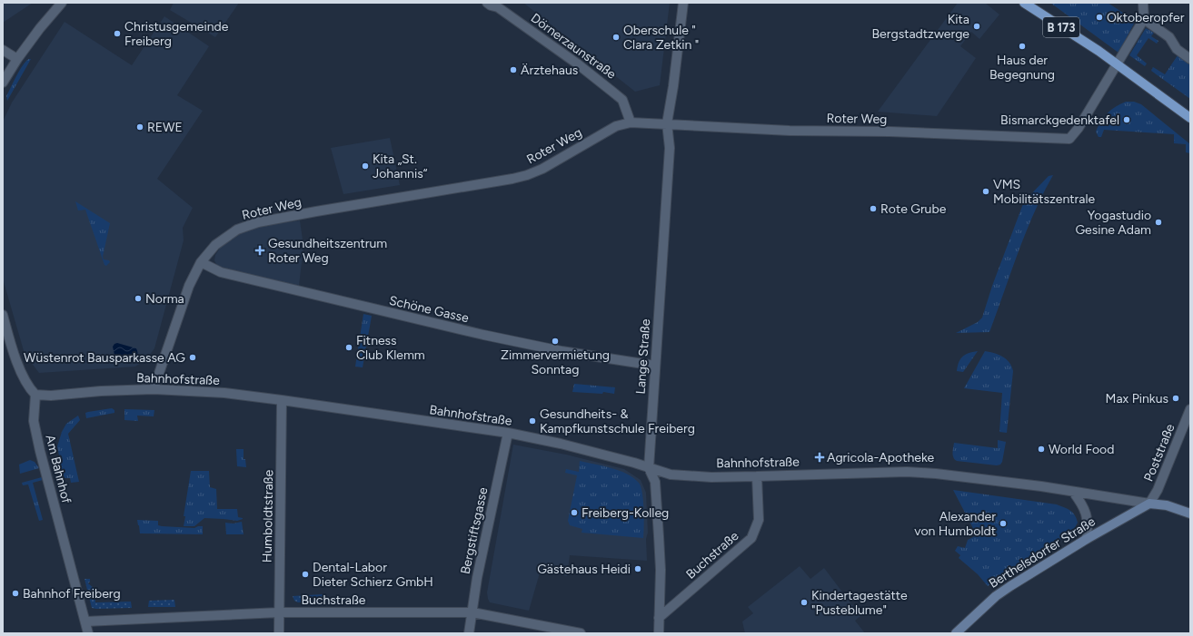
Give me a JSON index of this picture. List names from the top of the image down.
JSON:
{
  "streets": {
    "main road": ["B 173"],
    "street": [
      "Dörnerzaunstraße",
      "Roter Weg",
      "Schöne Gasse",
      "Lange Straße",
      "Bahnhofstraße",
      "Poststraße",
      "Am Bahnhof",
      "Humboldtstraße",
      "Bergstiftsgasse",
      "Berthelsdorfer Straße",
      "Buchstraße"
    ]
  },
  "crossings": [
    ["B 173", "Roter Weg"],
    ["Dörnerzaunstraße", "Roter Weg"],
    ["Roter Weg", "Schöne Gasse"],
    ["Roter Weg", "Lange Straße"],
    ["Roter Weg", "Bahnhofstraße"],
    ["Schöne Gasse", "Lange Straße"],
    ["Lange Straße", "Bahnhofstraße"],
    ["Lange Straße", "Buchstraße"],
    ["Bahnhofstraße", "Poststraße"],
    ["Bahnhofstraße", "Am Bahnhof"],
    ["Bahnhofstraße", "Humboldtstraße"],
    ["Bahnhofstraße", "Bergstiftsgasse"],
    ["Bahnhofstraße", "Berthelsdorfer Straße"],
    ["Bahnhofstraße", "Buchstraße"],
    ["Poststraße", "Berthelsdorfer Straße"],
    ["Am Bahnhof", "Buchstraße"],
    ["Humboldtstraße", "Buchstraße"],
    ["Bergstiftsgasse", "Buchstraße"]
  ],
  "places": {
    "other": [
      "Oktoberopfer",
      "Kita Bergstadtzwerge",
      "Christusgemeinde Freiberg",
      "Oberschule \" Clara Zetkin \"",
      "Haus der Begegnung",
      "Ärztehaus",
      "Bismarckgedenktafel",
      "REWE",
      "Kita „St. Johannis“",
      "VMS Mobilitätszentrale",
      "Rote Grube",
      "Yogastudio Gesine Adam",
      "Norma",
      "Zimmervermietung Sonntag",
      "Fitness Club Klemm",
      "Wüstenrot Bausparkasse AG",
      "Max Pinkus",
      "Gesundheits- & Kampfkunstschule Freiberg",
      "World Food",
      "Freiberg-Kolleg",
      "Alexander von Humboldt",
      "Gästehaus Heidi",
      "Dental-Labor Dieter Schierz GmbH",
      "Bahnhof Freiberg",
      "Kindertagestätte \"Pusteblume\""
    ],
    "health": ["Gesundheitszentrum Roter Weg", "Agricola-Apotheke"]
  }
}
